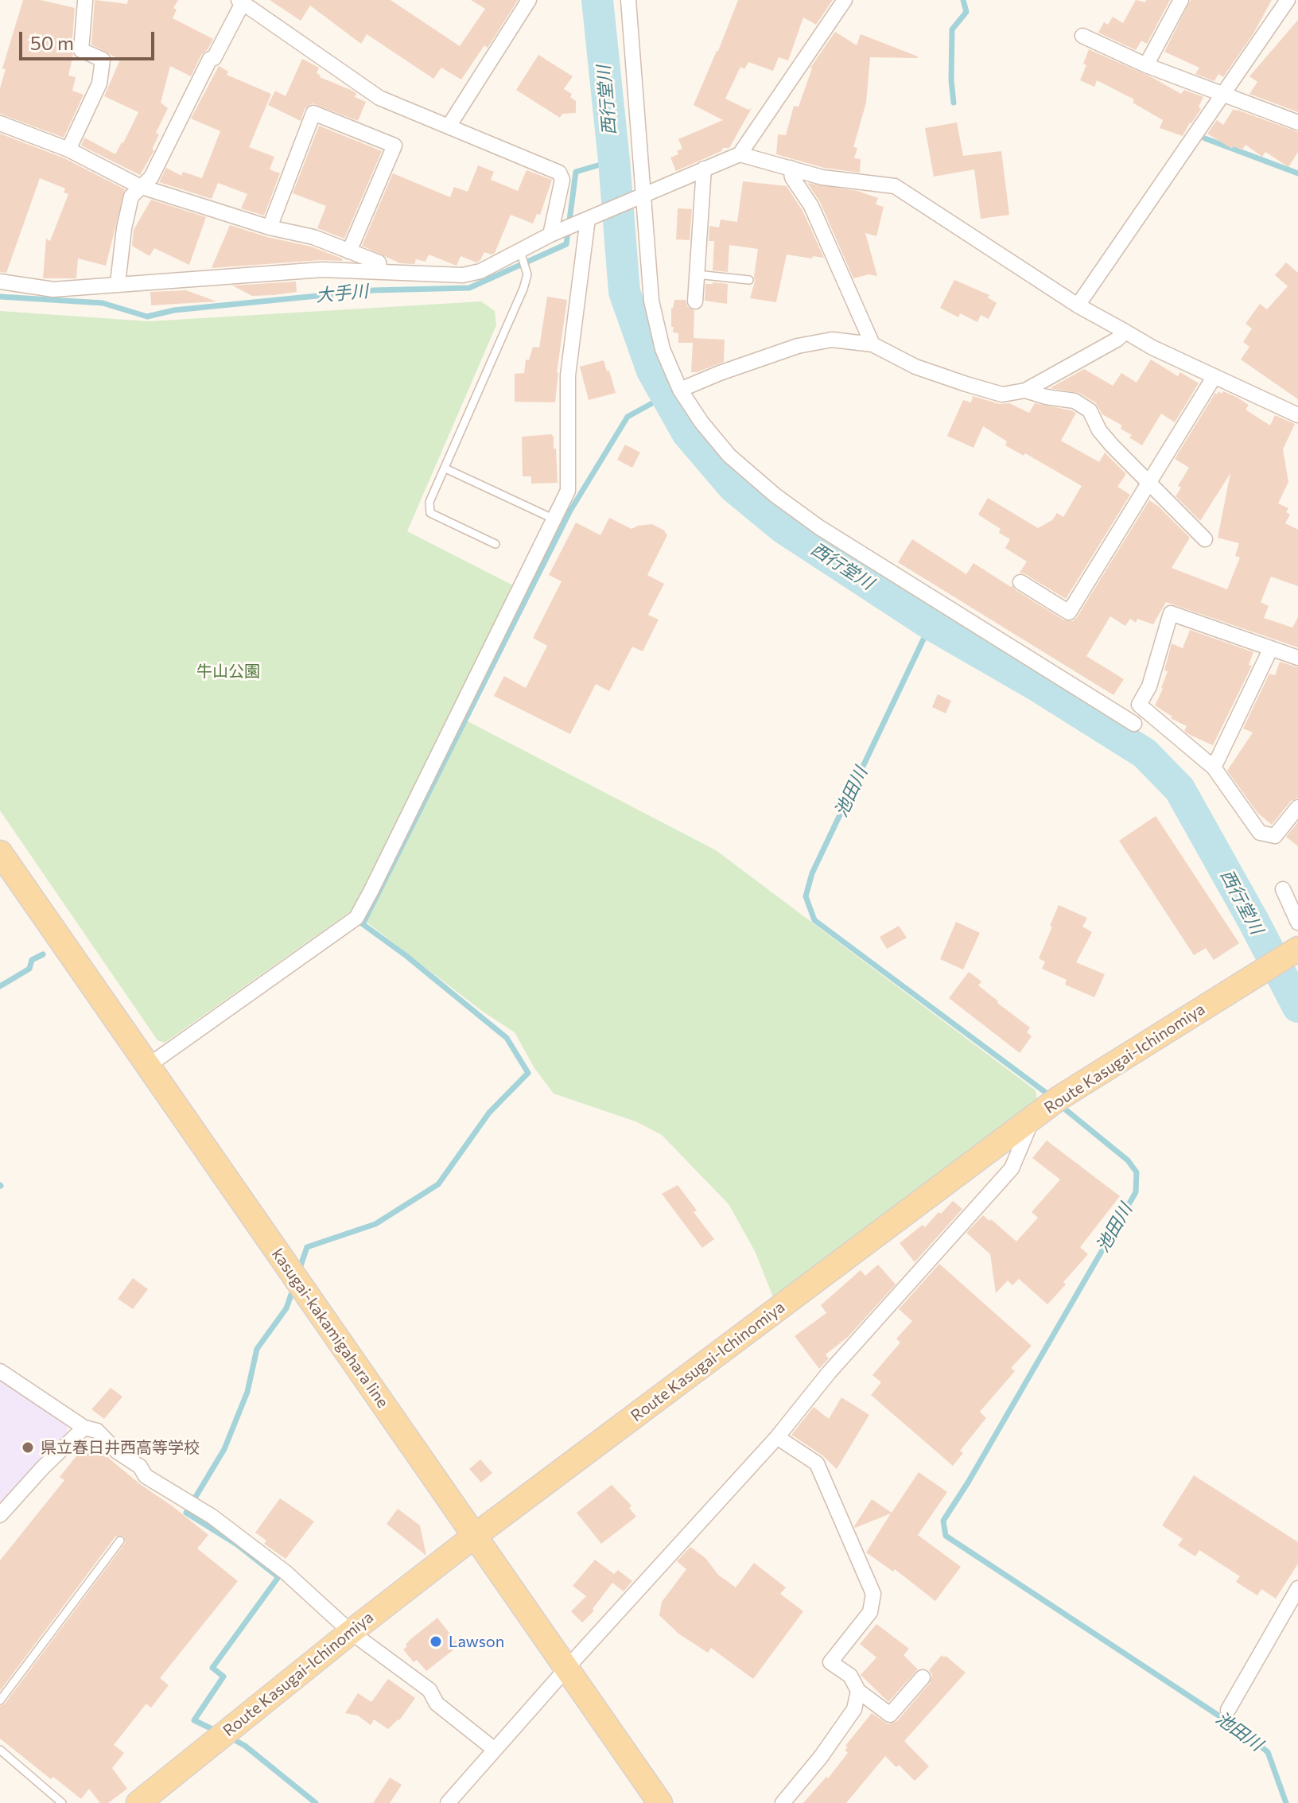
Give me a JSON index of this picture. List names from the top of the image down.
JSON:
{
  "streets": {
    "main road": ["Route Kasugai-Ichinomiya", "kasugai-kakamigahara line"]
  },
  "crossings": [
    ["Route Kasugai-Ichinomiya", "kasugai-kakamigahara line"]
  ],
  "water": ["西行堂川", "大手川", "池田川"],
  "parks": ["牛山公園"],
  "places": ["県立春日井西高等学校", "Lawson"],
  "scale_bar": "50 m"
}
